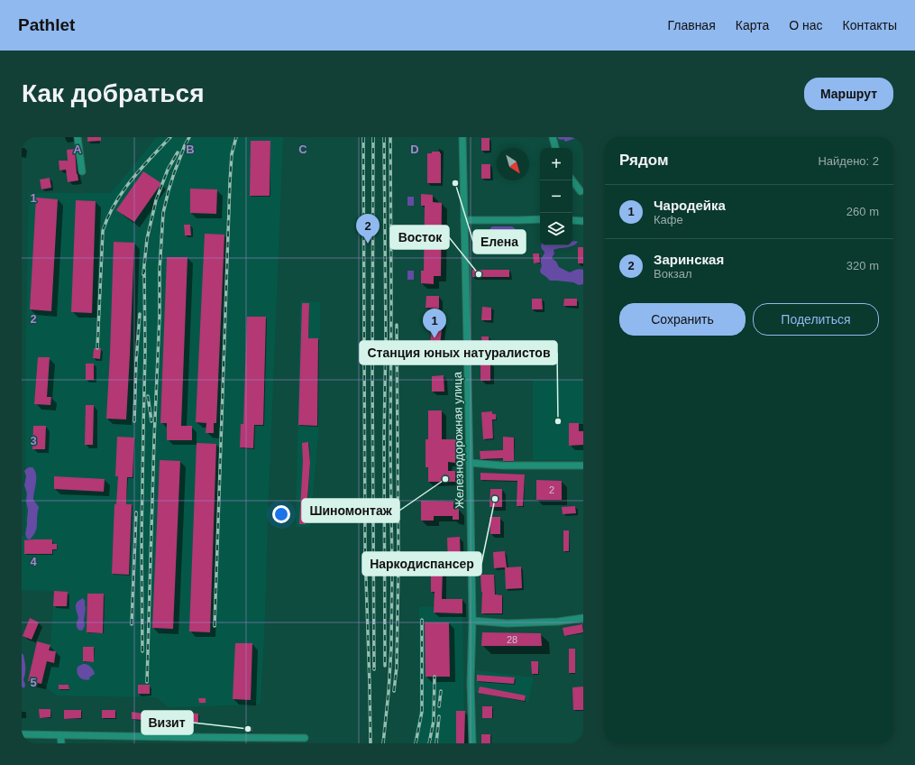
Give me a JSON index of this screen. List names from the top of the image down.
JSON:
{
  "streets": {
    "street": ["Железнодорожная улица"]
  },
  "places": [
    "Елена",
    "Восток",
    "Станция юных натуралистов",
    "Шиномонтаж",
    "Наркодиспансер",
    "Визит"
  ],
  "house_numbers": ["2", "28"],
  "north": "bottom right",
  "page": {
    "header": "Pathlet",
    "nav": [
      "Главная",
      "Карта",
      "О нас",
      "Контакты"
    ],
    "buttons": [
      "Маршрут",
      ["Сохранить", "Поделиться"]
    ],
    "title": "Как добраться",
    "heading": ["Рядом", "Найдено: 2"],
    "map_buttons": ["+", "−"],
    "list": [
      {
        "mark": "1",
        "name": "Чародейка",
        "note": "Кафе",
        "value": "260 m"
      },
      {
        "mark": "2",
        "name": "Заринская",
        "note": "Вокзал",
        "value": "320 m"
      }
    ],
    "pins": ["2", "1"]
  },
  "grid": {
    "columns": [
      "A",
      "B",
      "C",
      "D"
    ],
    "rows": [
      "1",
      "2",
      "3",
      "4",
      "5"
    ]
  }
}
